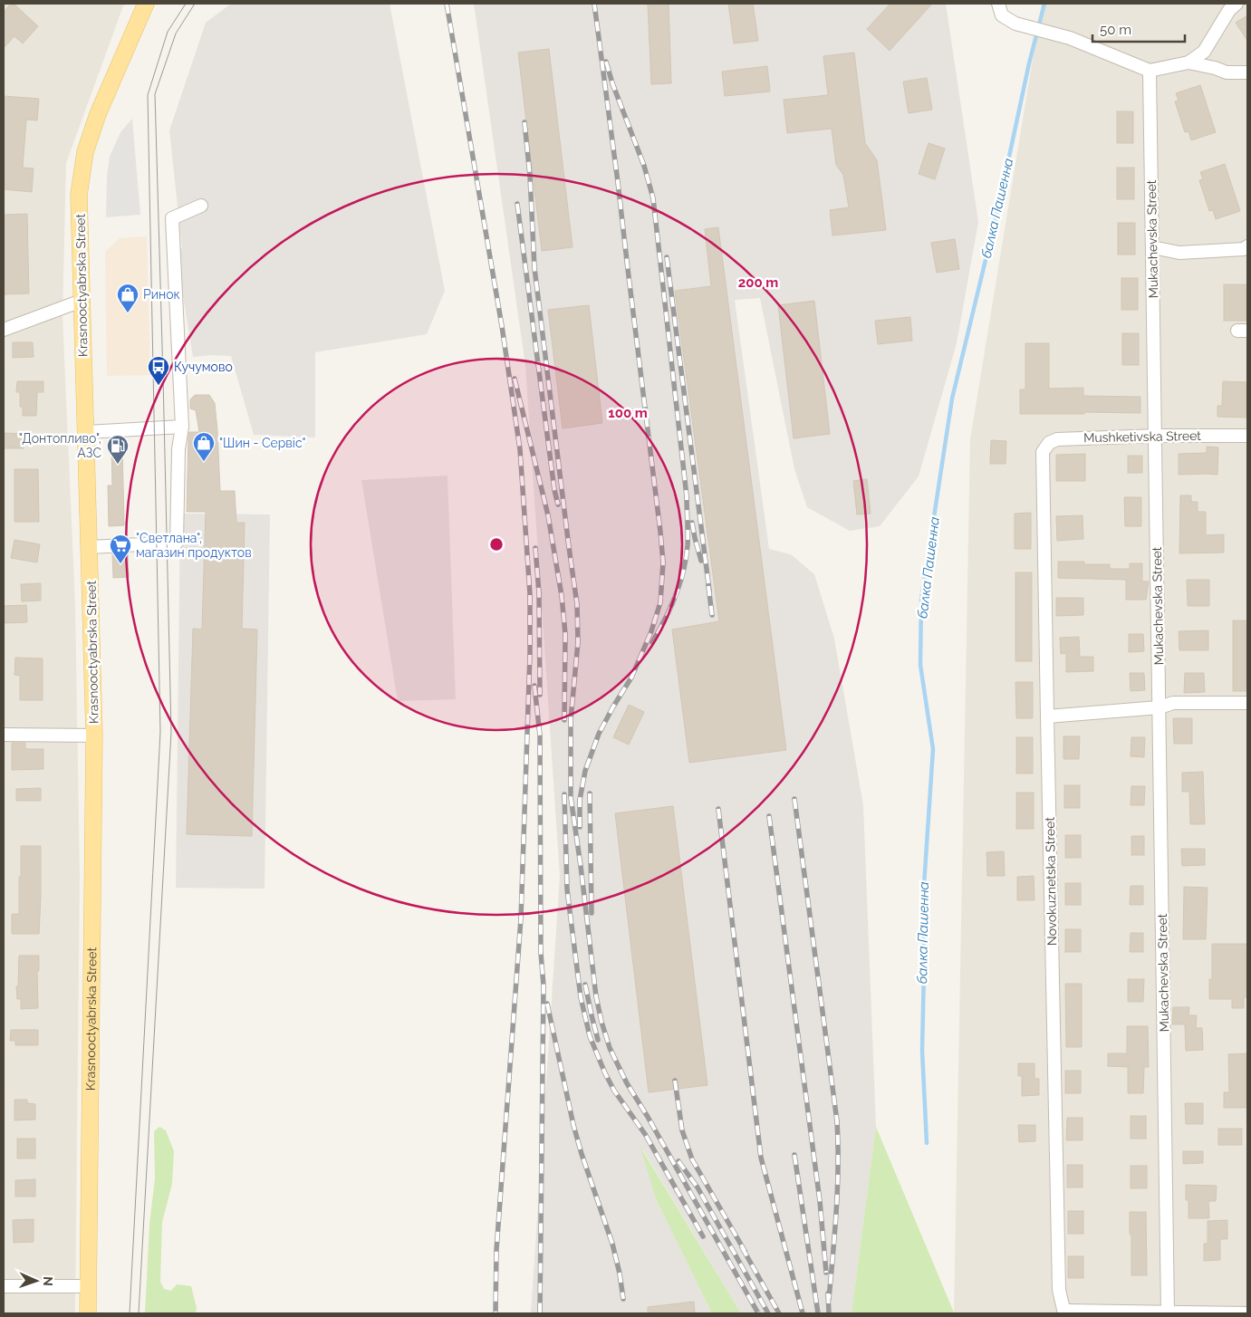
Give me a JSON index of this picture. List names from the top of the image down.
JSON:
{
  "streets": {
    "main road": ["Krasnooctyabrska Street"],
    "street": ["Mukachevska Street", "Mushketivska Street", "Novokuznetska Street"]
  },
  "crossings": [
    ["Mukachevska Street", "Mushketivska Street"],
    ["Mushketivska Street", "Novokuznetska Street"]
  ],
  "water": ["балка Пашенна"],
  "places": {
    "shop": ["Ринок", "\"Шин - Сервіс\""],
    "bus stop": ["Кучумово"],
    "fuel station": ["\"Донтопливо\", АЗС"],
    "supermarket": ["\"Светлана\", магазин продуктов"]
  },
  "scale_bar": "50 m",
  "north": "right",
  "rings": ["200 m", "100 m"]
}
